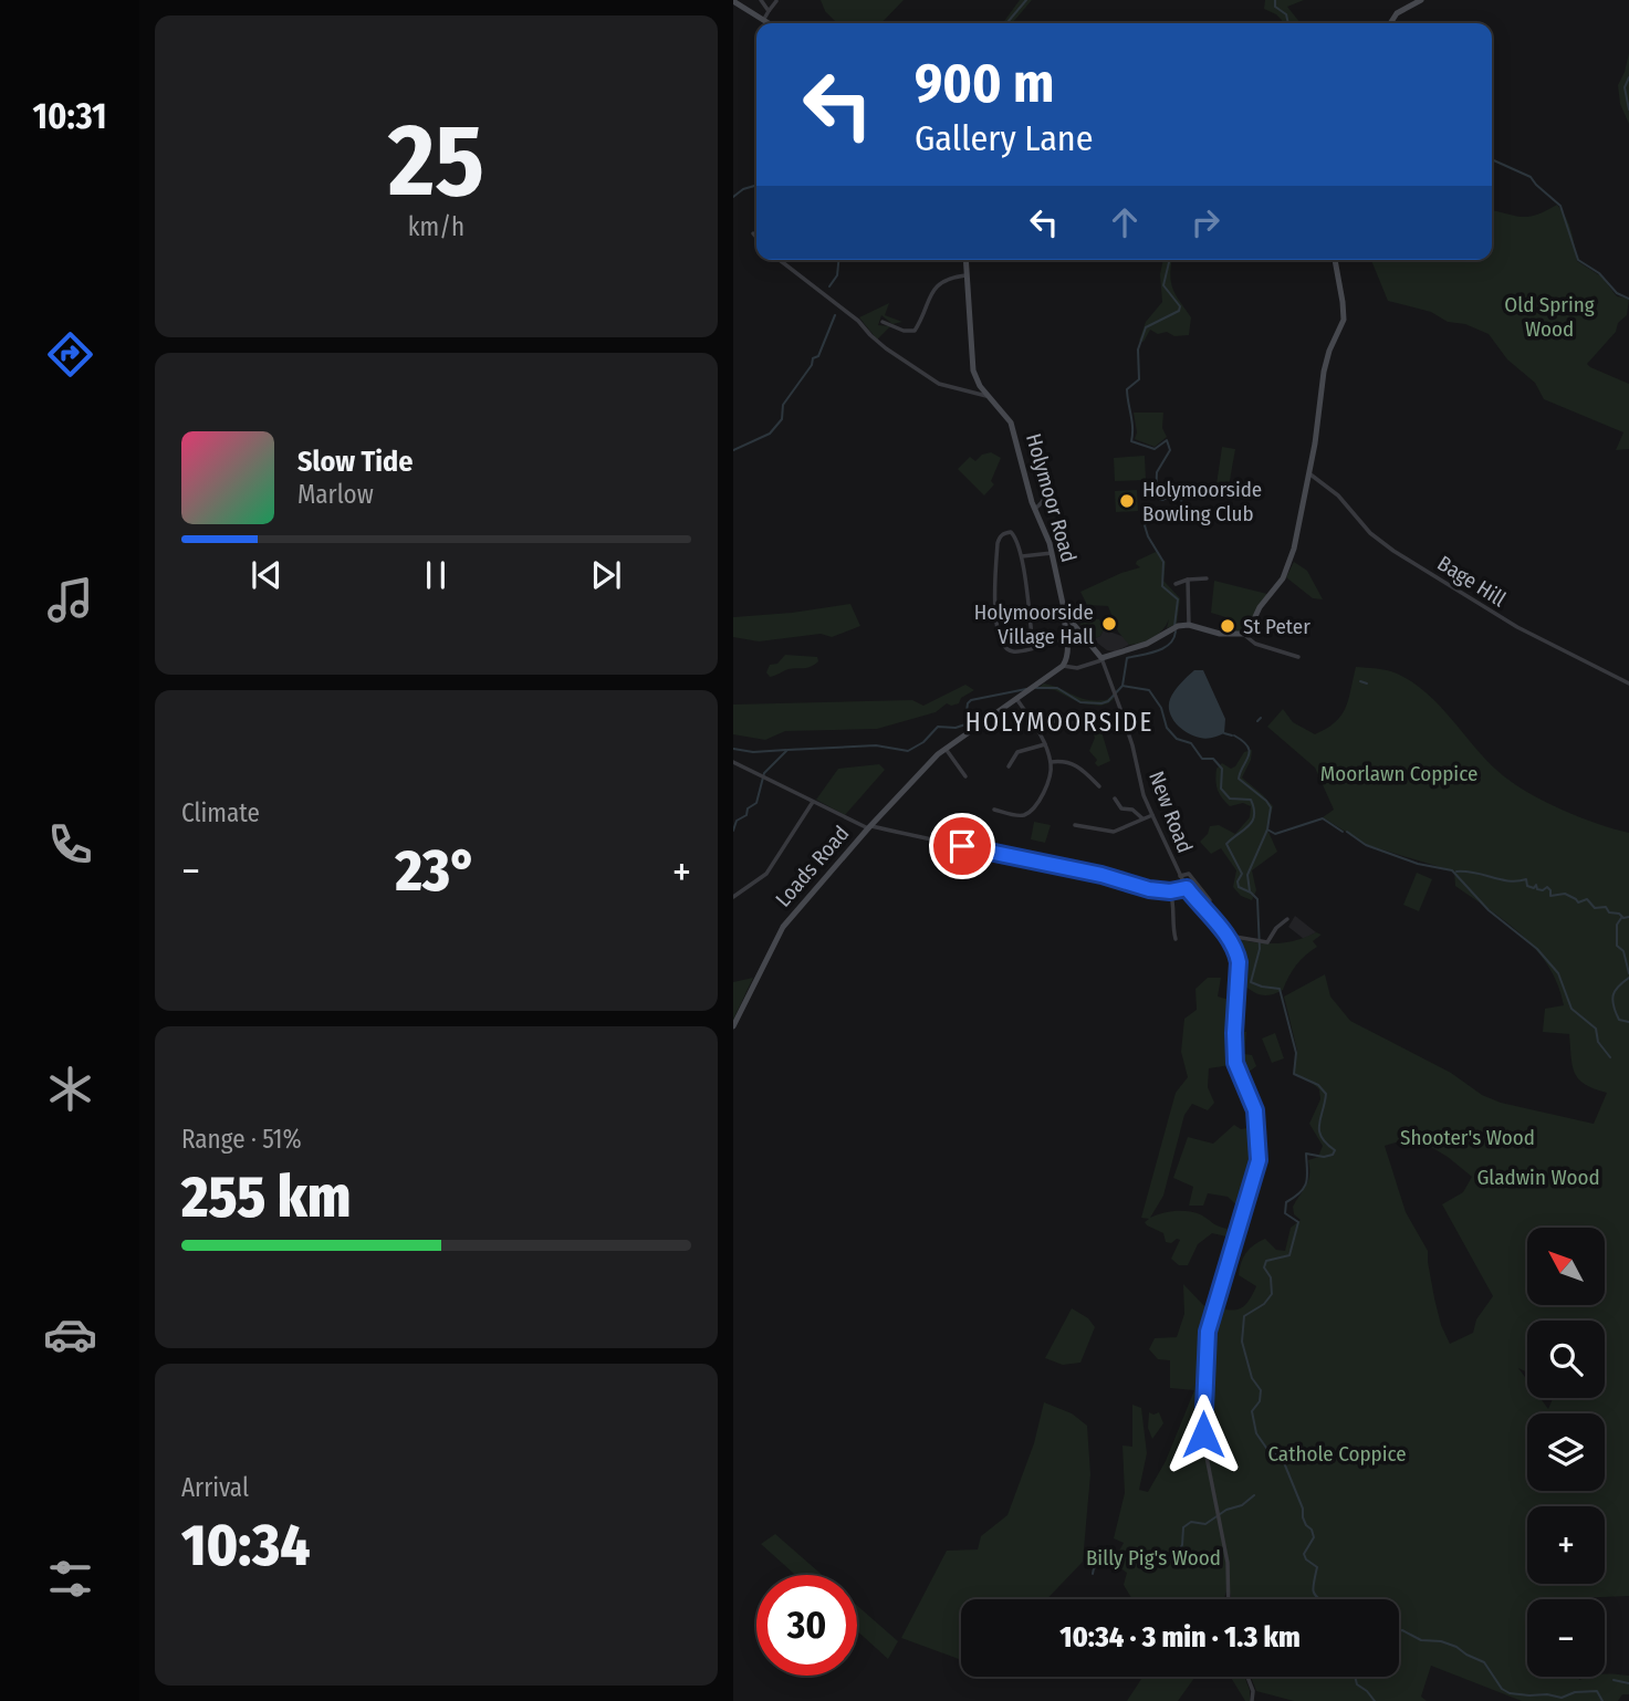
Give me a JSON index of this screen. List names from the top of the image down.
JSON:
{
  "streets": {
    "street": [
      "Holymoor Road",
      "Bage Hill",
      "New Road",
      "Loads Road"
    ]
  },
  "crossings": [
    ["Holymoor Road", "New Road"],
    ["Holymoor Road", "Loads Road"],
    ["New Road", "Loads Road"]
  ],
  "districts": ["HOLYMOORSIDE"],
  "parks": [
    "Old Spring Wood",
    "Moorlawn Coppice",
    "Shooter's Wood",
    "Gladwin Wood",
    "Cathole Coppice",
    "Billy Pig's Wood"
  ],
  "places": ["Holymoorside Bowling Club", "Holymoorside Village Hall", "St Peter"],
  "north": "top left",
  "page": {
    "tabs": "10:31",
    "tile": [
      ["25", "km/h"],
      "Climate",
      ["Range · 51%", "255 km"],
      ["Arrival", "10:34"]
    ],
    "turn": ["900 m", "Gallery Lane"],
    "song": ["Slow Tide", "Marlow"],
    "heat": ["−", "23°", "+"],
    "map_buttons": ["+", "−"],
    "limit": "30",
    "trip": "10:34 · 3 min · 1.3 km"
  }
}
